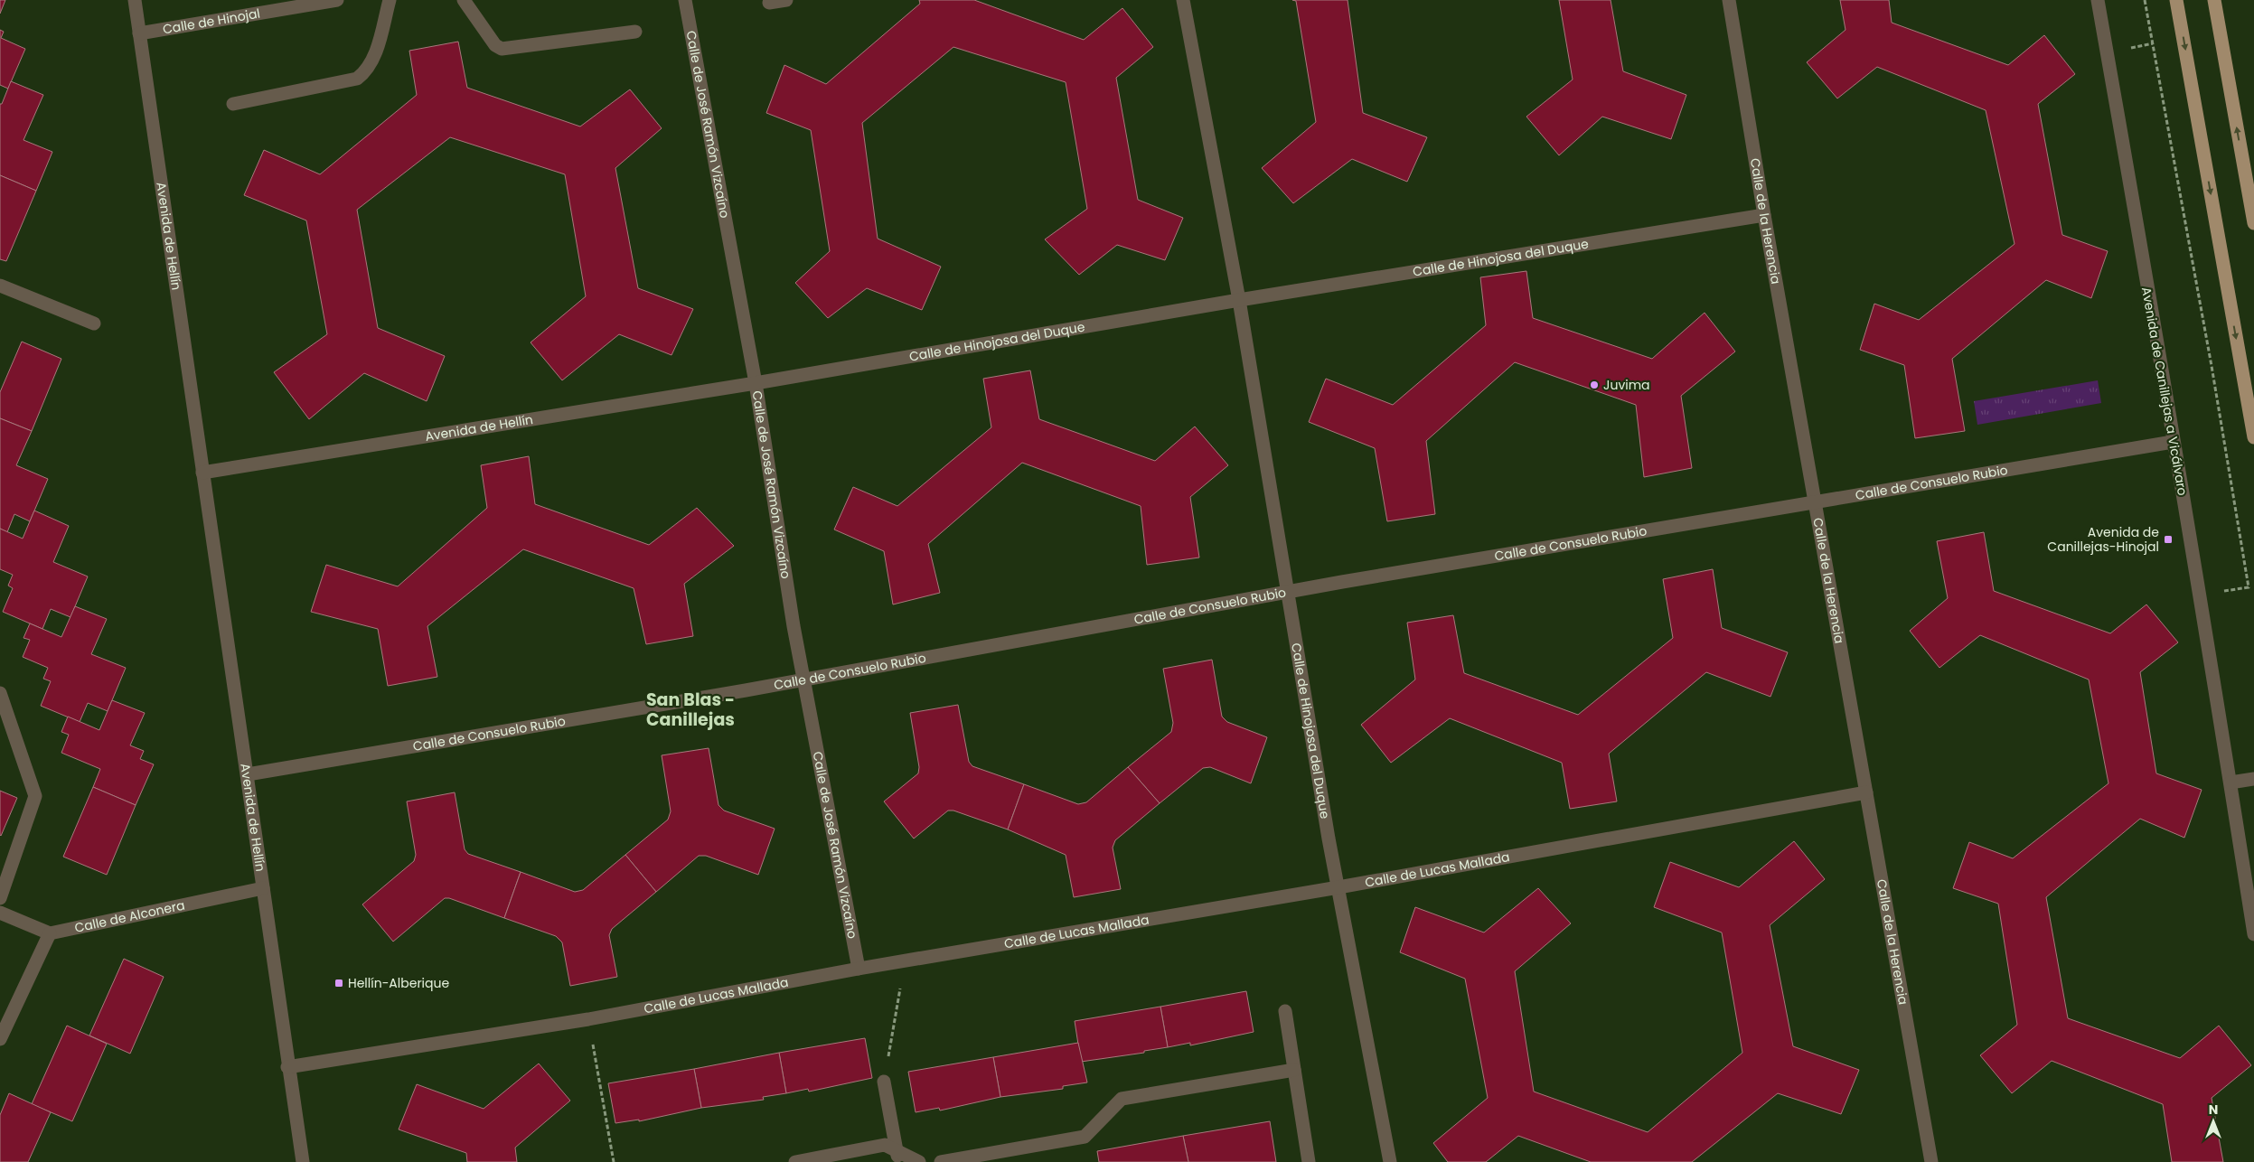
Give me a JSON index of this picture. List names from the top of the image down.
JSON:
{
  "streets": {
    "street": [
      "Calle de Hinojal",
      "Calle de José Ramón Vizcaíno",
      "Calle de la Herencia",
      "Avenida de Hellín",
      "Calle de Hinojosa del Duque",
      "Avenida de Canillejas a Vicálvaro",
      "Calle de Consuelo Rubio",
      "Calle de Lucas Mallada",
      "Calle de Alconera"
    ]
  },
  "crossings": [
    ["Calle de Hinojal", "Avenida de Hellín"],
    ["Calle de José Ramón Vizcaíno", "Avenida de Hellín"],
    ["Calle de José Ramón Vizcaíno", "Calle de Hinojosa del Duque"],
    ["Calle de José Ramón Vizcaíno", "Calle de Consuelo Rubio"],
    ["Calle de José Ramón Vizcaíno", "Calle de Lucas Mallada"],
    ["Calle de la Herencia", "Calle de Hinojosa del Duque"],
    ["Calle de la Herencia", "Calle de Consuelo Rubio"],
    ["Calle de la Herencia", "Calle de Lucas Mallada"],
    ["Avenida de Hellín", "Calle de Hinojosa del Duque"],
    ["Avenida de Hellín", "Calle de Consuelo Rubio"],
    ["Avenida de Hellín", "Calle de Lucas Mallada"],
    ["Avenida de Hellín", "Calle de Alconera"],
    ["Calle de Hinojosa del Duque", "Calle de Consuelo Rubio"],
    ["Calle de Hinojosa del Duque", "Calle de Lucas Mallada"],
    ["Avenida de Canillejas a Vicálvaro", "Calle de Consuelo Rubio"]
  ],
  "districts": ["San Blas - Canillejas"],
  "places": {
    "other": ["Juvima"],
    "transit": ["Avenida de Canillejas-Hinojal", "Hellín-Alberique"]
  },
  "north": "top"
}
